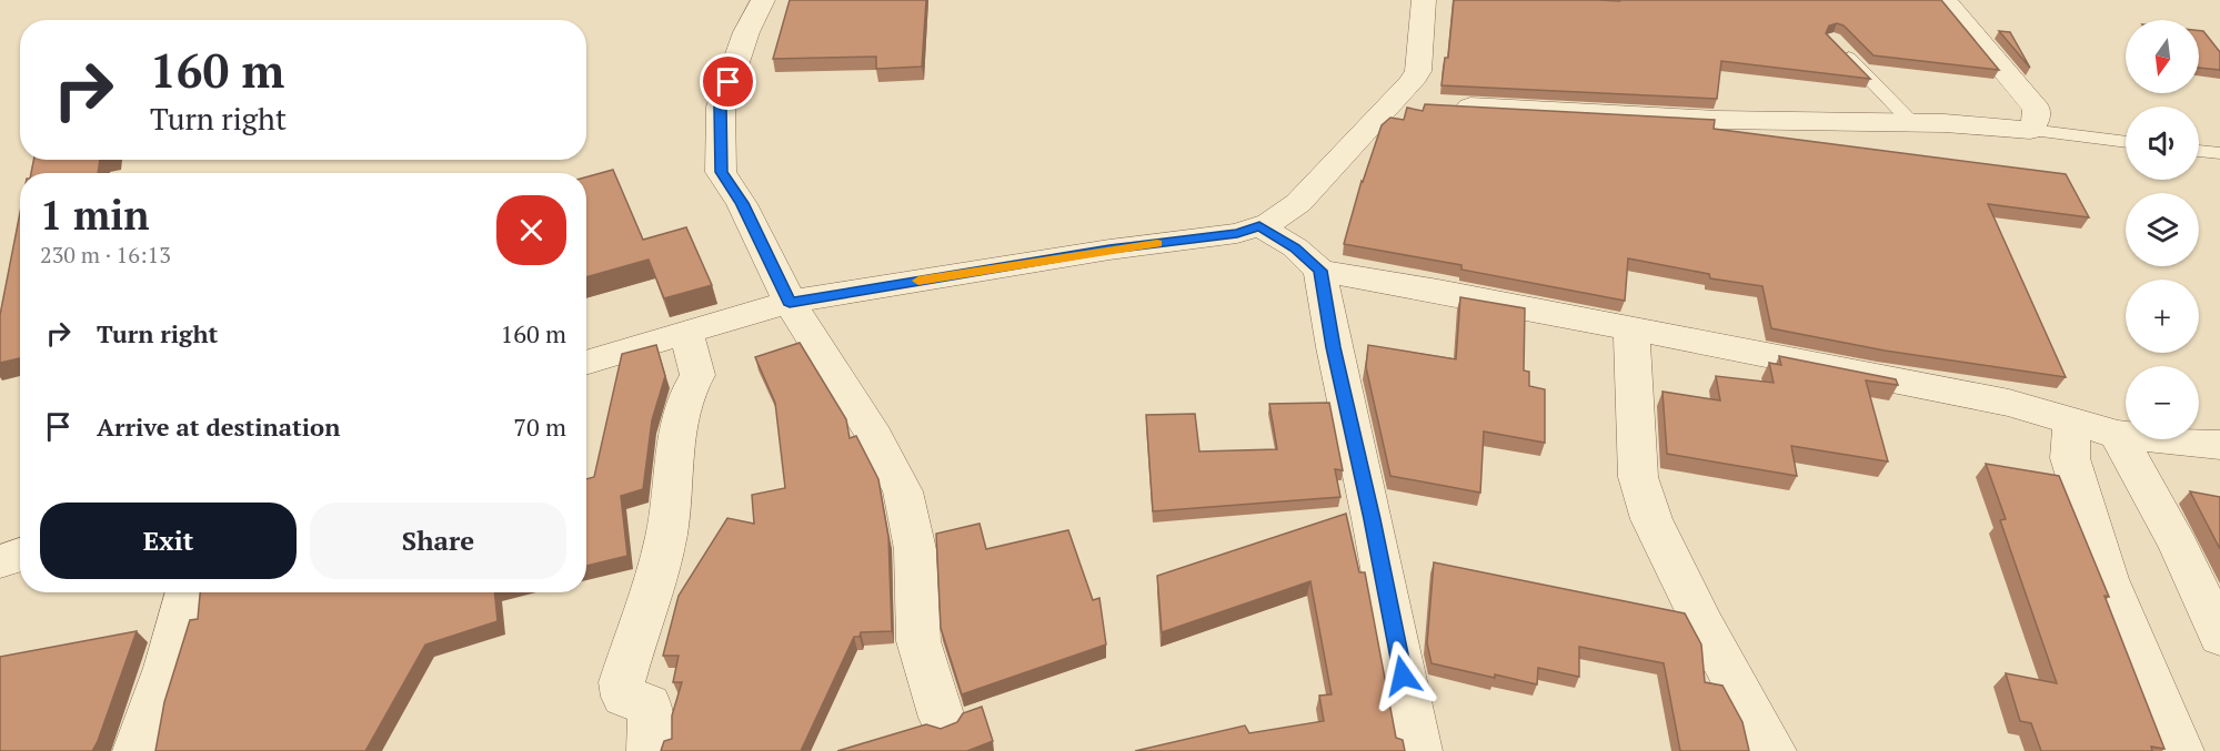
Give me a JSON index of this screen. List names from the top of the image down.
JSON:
{
  "north": "bottom",
  "page": {
    "map_buttons": ["+", "−"],
    "turn": ["160 m", "Turn right"],
    "heading": ["1 min", "230 m · 16:13"],
    "list": [
      {
        "name": "Turn right",
        "value": "160 m"
      },
      {
        "name": "Arrive at destination",
        "value": "70 m"
      }
    ],
    "buttons": ["Exit", "Share"]
  }
}
